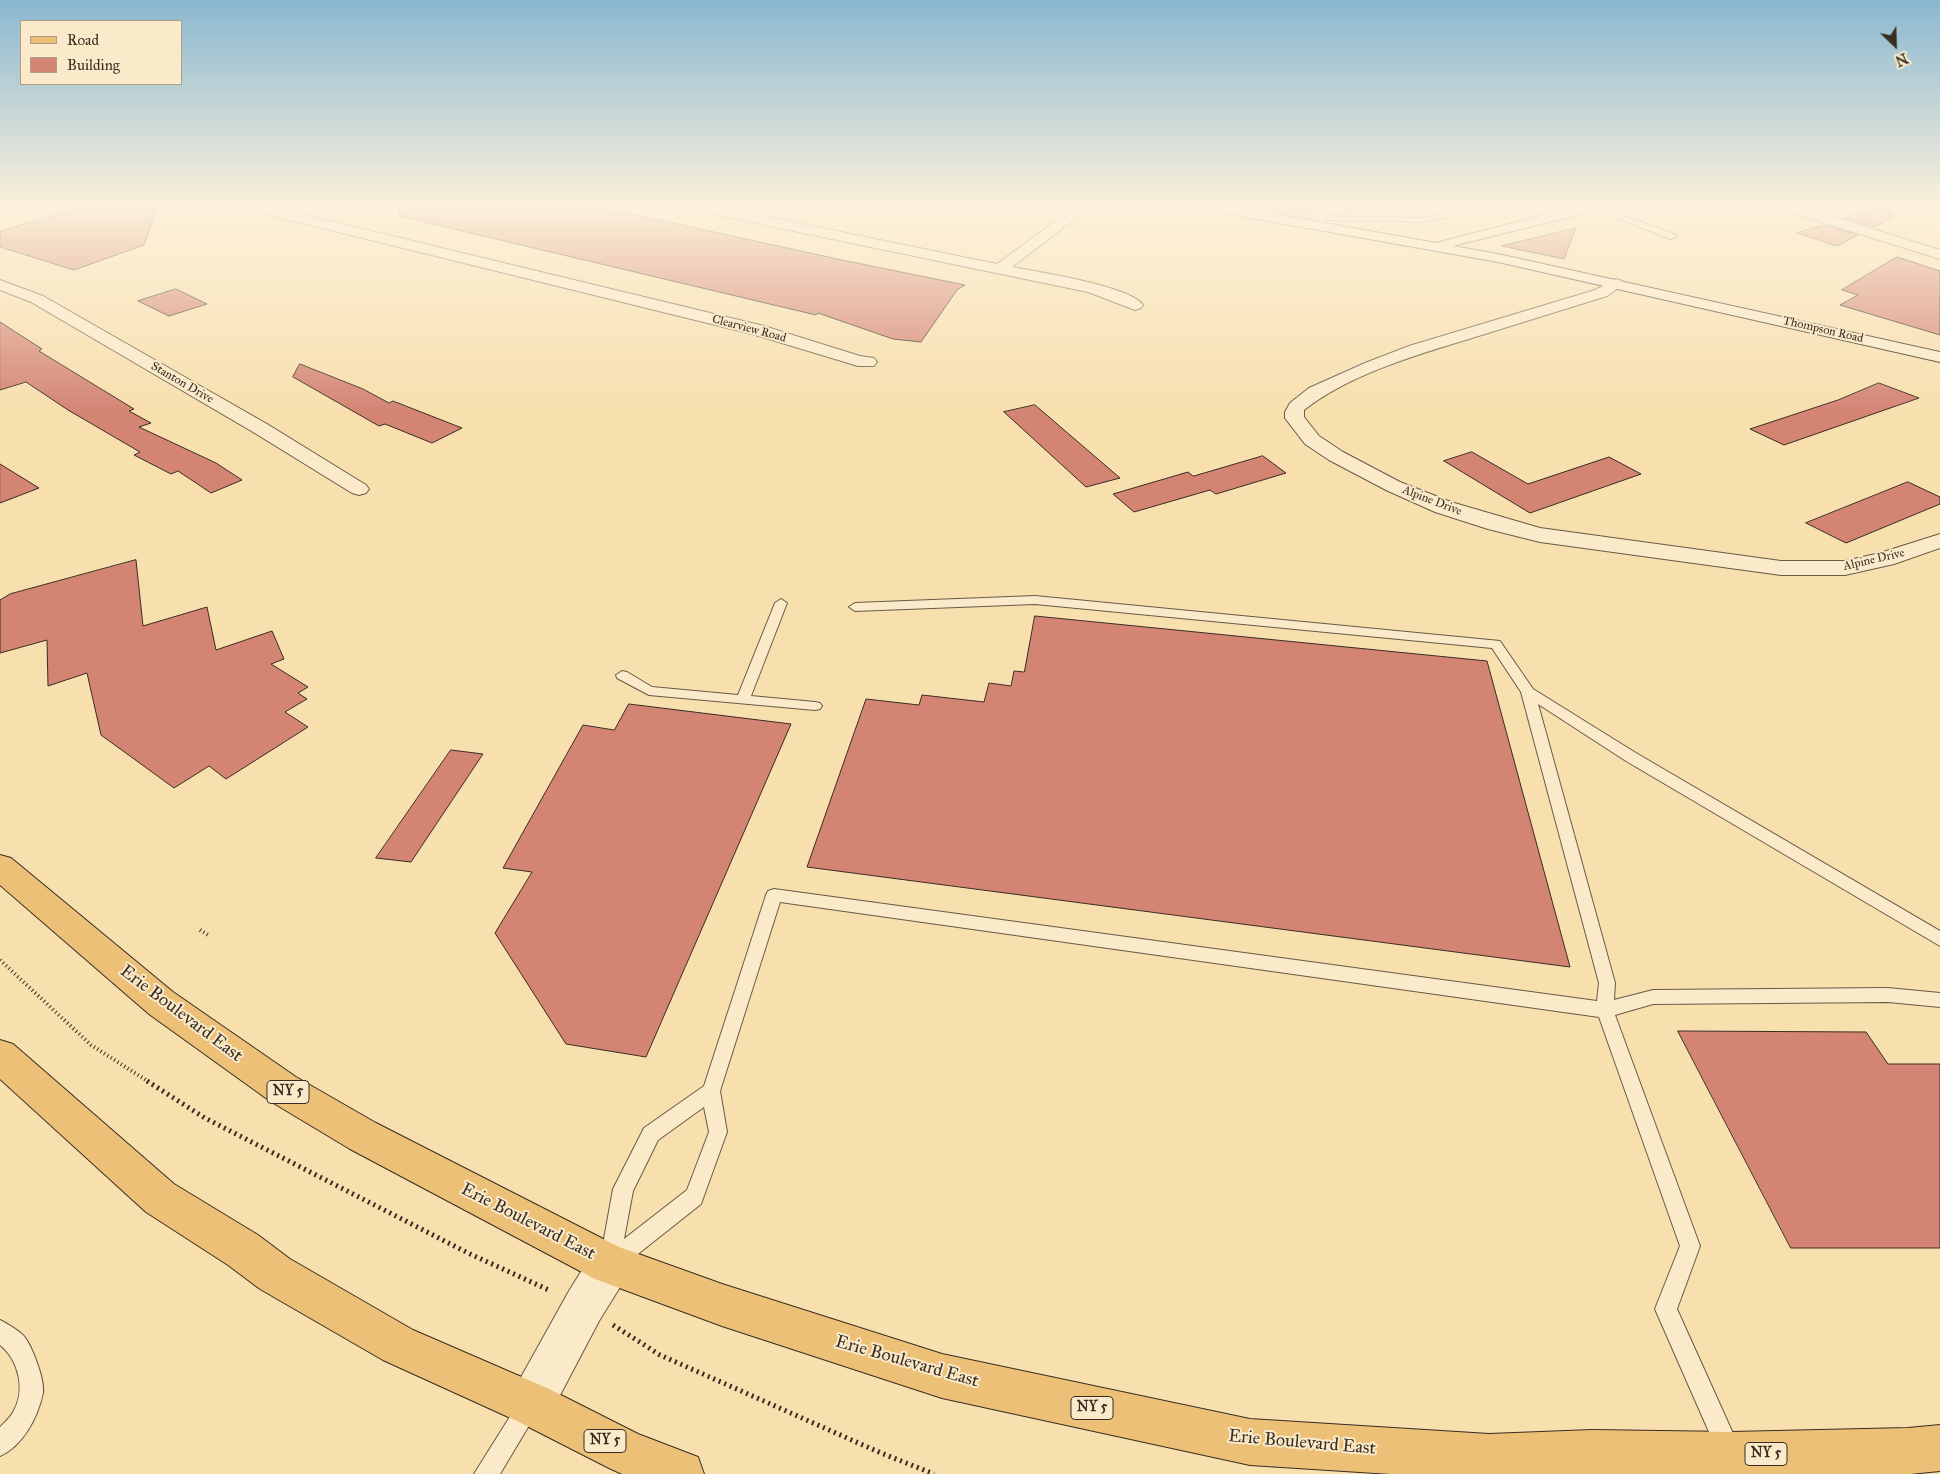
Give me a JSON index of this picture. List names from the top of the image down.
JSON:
{
  "streets": {
    "main road": ["Erie Boulevard East", "NY 5"],
    "street": [
      "Clearview Road",
      "Thompson Road",
      "Stanton Drive",
      "Alpine Drive"
    ]
  },
  "crossings": [
    ["Thompson Road", "Alpine Drive"]
  ],
  "legend": ["Road", "Building"],
  "north": "bottom right"
}
